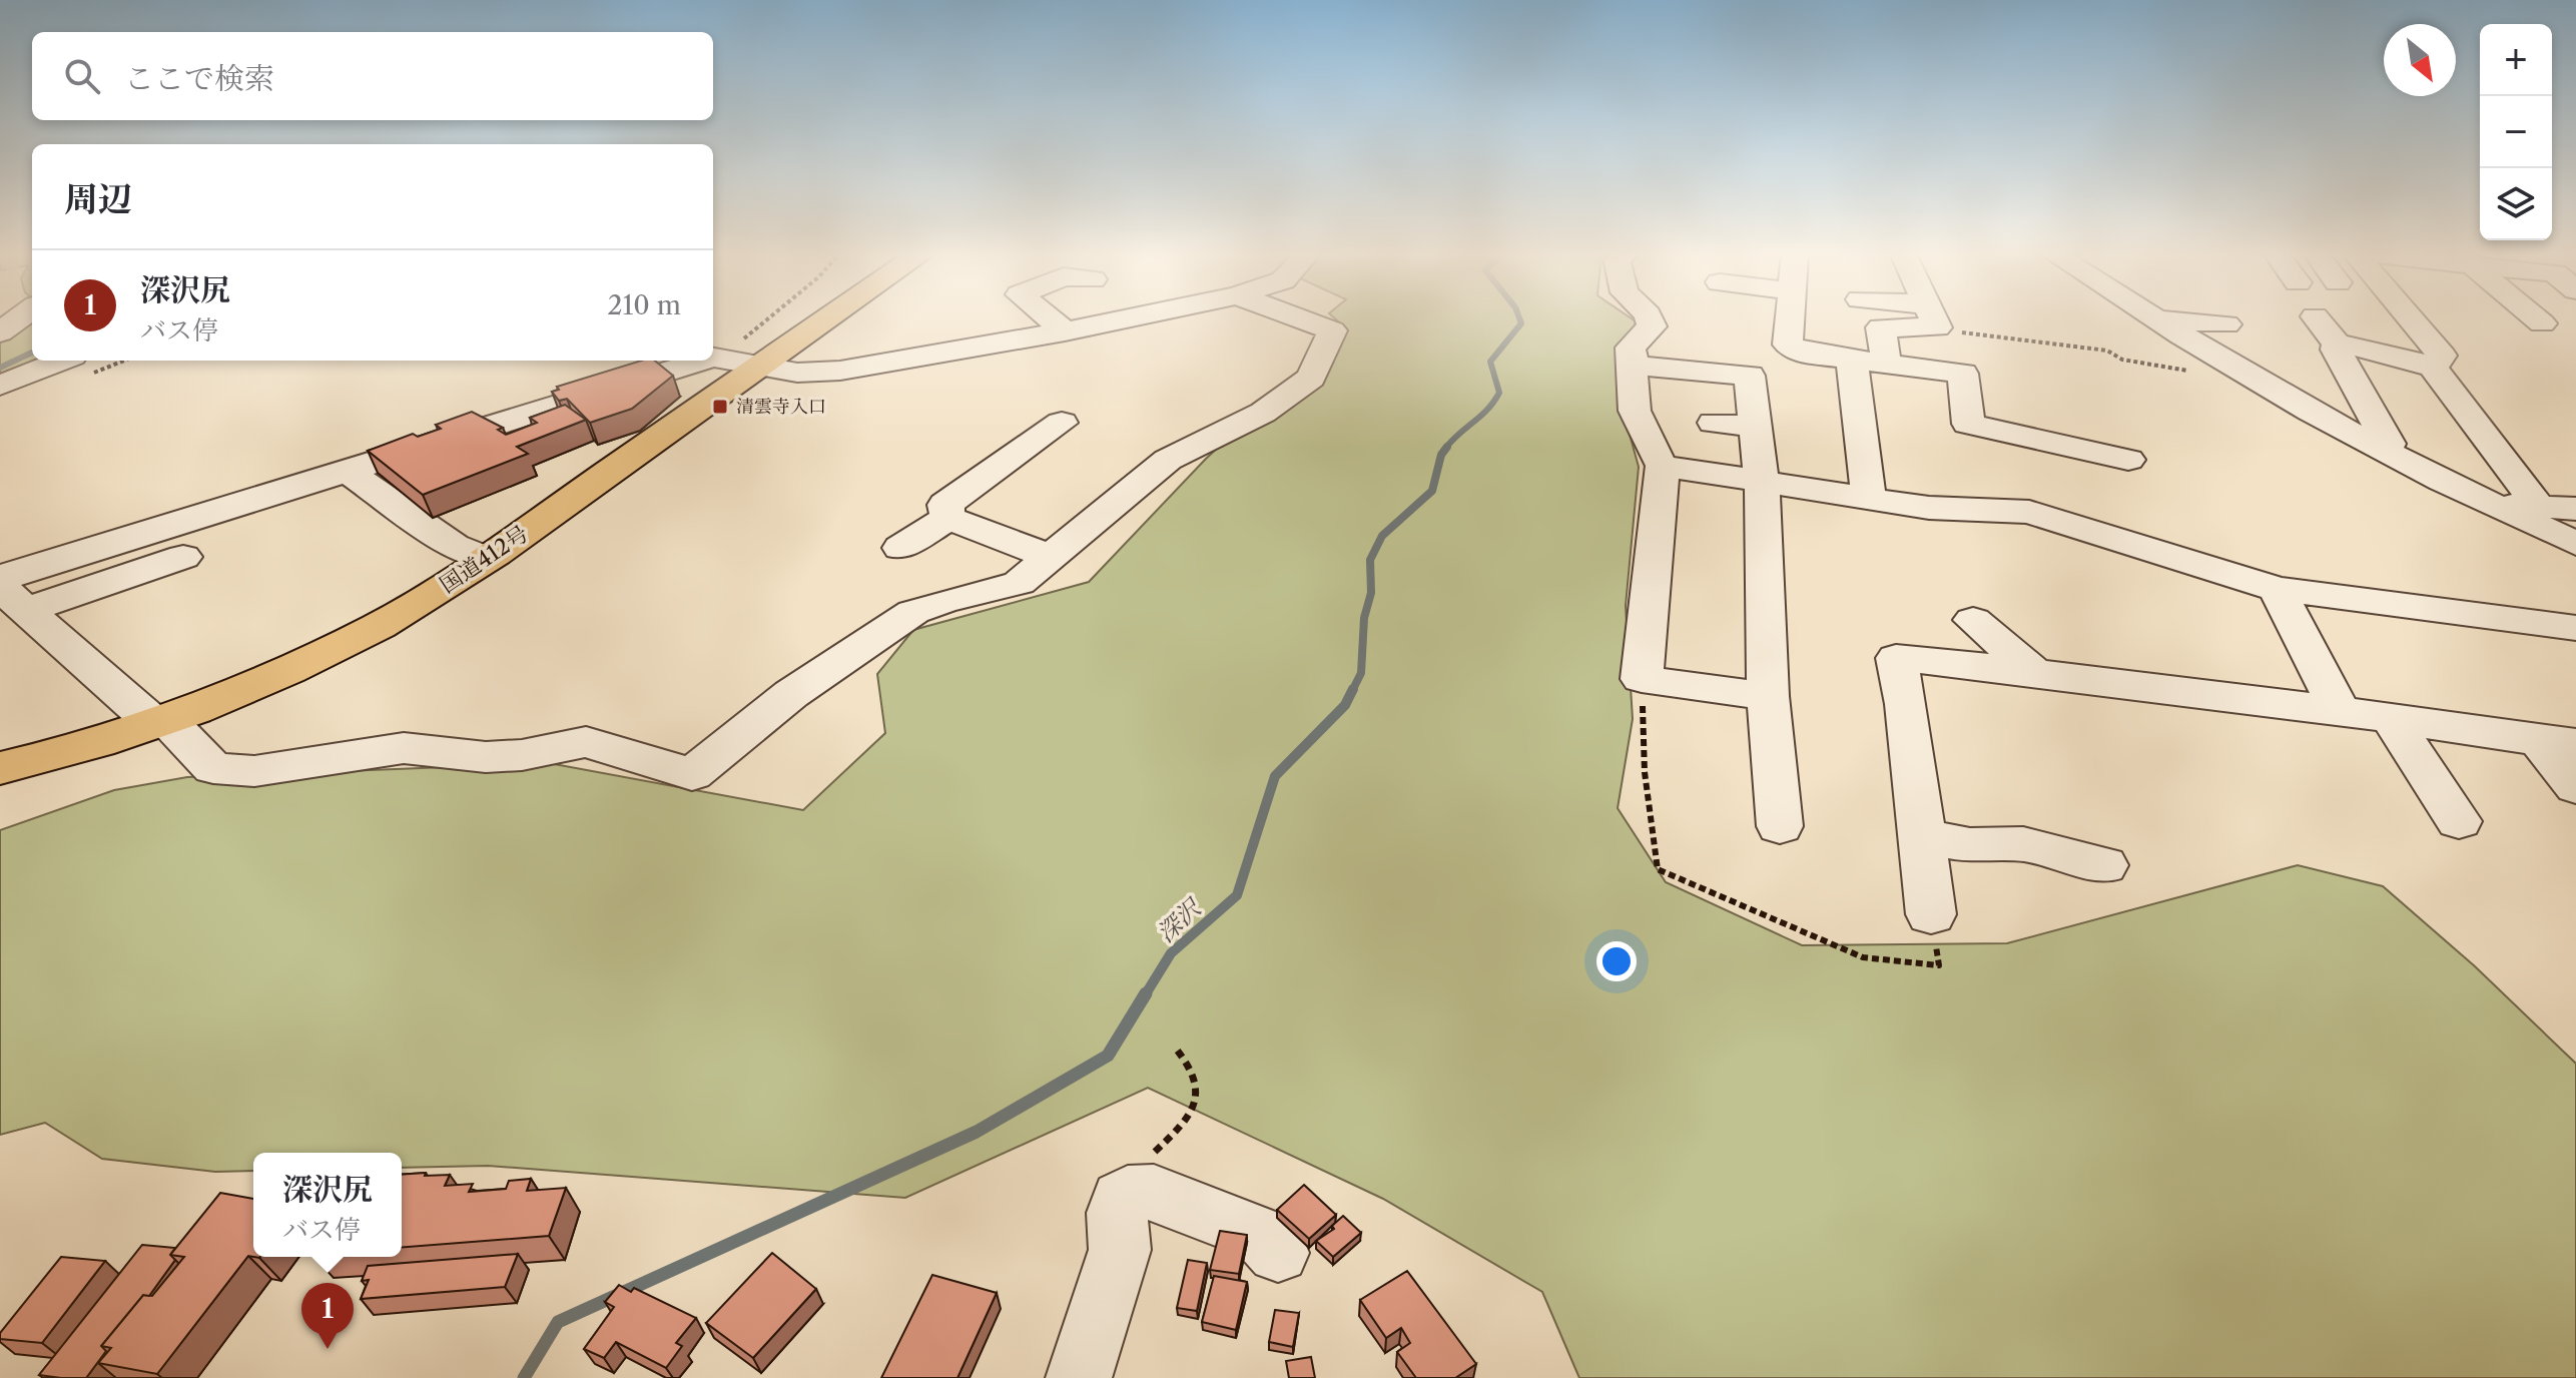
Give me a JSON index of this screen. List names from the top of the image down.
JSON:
{
  "streets": {
    "highway": ["国道412号"]
  },
  "water": ["深沢"],
  "places": {
    "transit": ["清雲寺入口"]
  },
  "north": "bottom right",
  "page": {
    "map_buttons": ["+", "−"],
    "search": "ここで検索",
    "heading": "周辺",
    "list": [
      {
        "mark": "1",
        "name": "深沢尻",
        "note": "バス停",
        "value": "210 m"
      }
    ],
    "popup": ["深沢尻", "バス停"],
    "pins": "1"
  }
}
